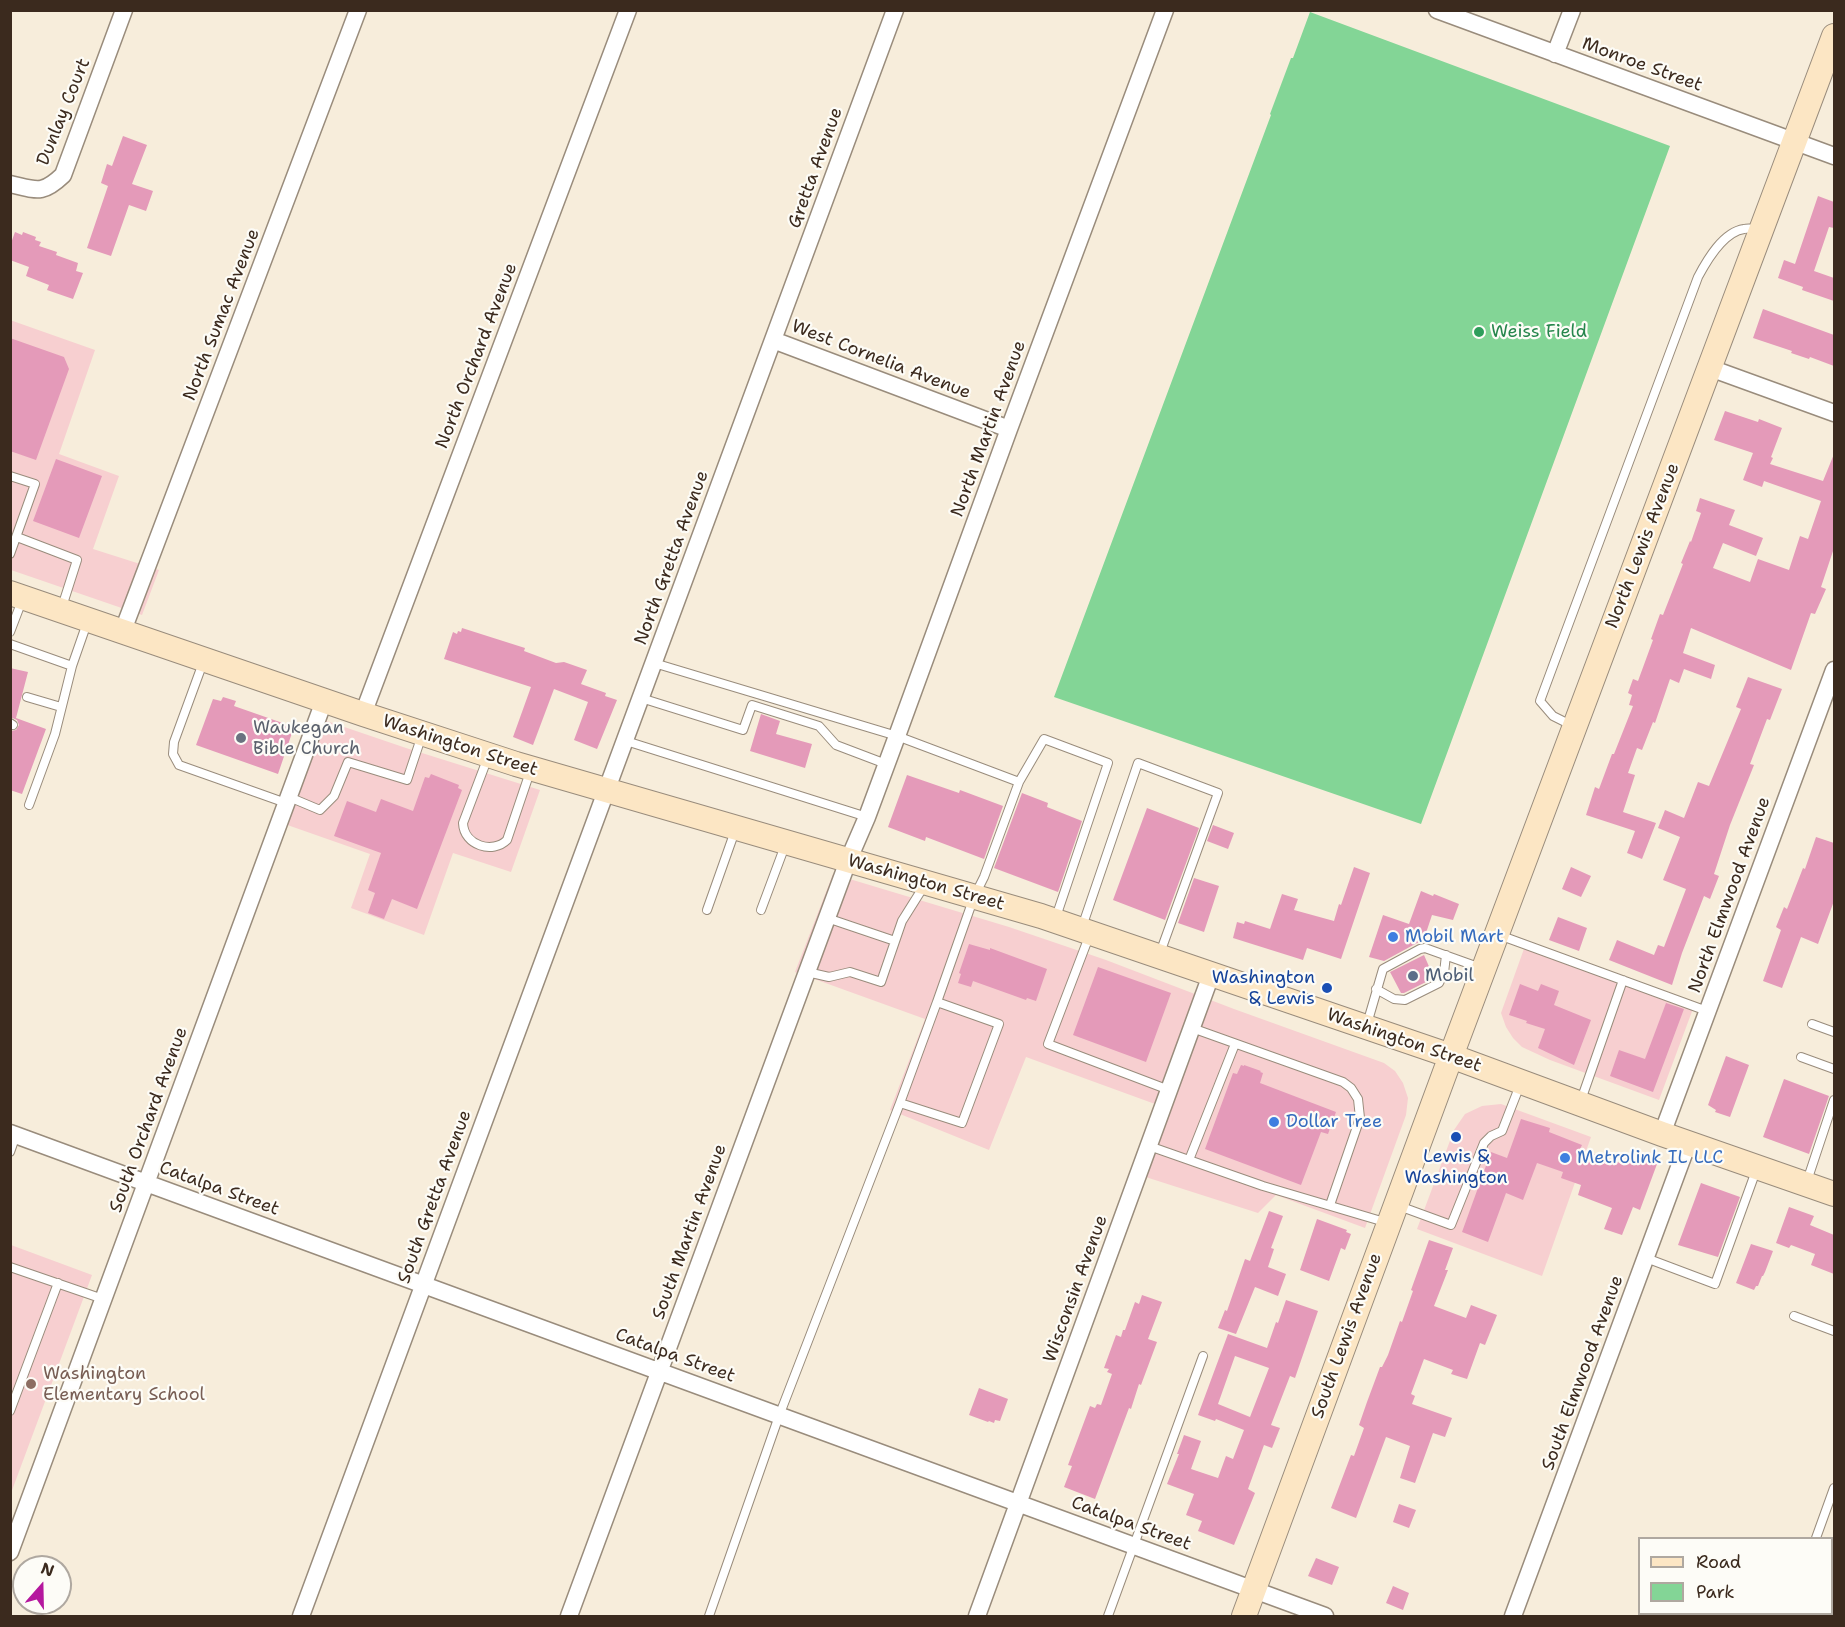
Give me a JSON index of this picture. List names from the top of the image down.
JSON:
{
  "streets": {
    "main road": ["North Lewis Avenue", "Washington Street", "South Lewis Avenue"],
    "street": [
      "Monroe Street",
      "Dunlay Court",
      "Gretta Avenue",
      "North Sumac Avenue",
      "North Orchard Avenue",
      "West Cornelia Avenue",
      "North Martin Avenue",
      "North Gretta Avenue",
      "North Elmwood Avenue",
      "South Orchard Avenue",
      "Catalpa Street",
      "South Gretta Avenue",
      "South Martin Avenue",
      "Wisconsin Avenue",
      "South Elmwood Avenue"
    ]
  },
  "crossings": [
    ["Monroe Street", "North Lewis Avenue"],
    ["Gretta Avenue", "West Cornelia Avenue"],
    ["Gretta Avenue", "North Gretta Avenue"],
    ["North Sumac Avenue", "Washington Street"],
    ["North Orchard Avenue", "Washington Street"],
    ["West Cornelia Avenue", "North Martin Avenue"],
    ["West Cornelia Avenue", "North Gretta Avenue"],
    ["North Martin Avenue", "Washington Street"],
    ["North Martin Avenue", "South Martin Avenue"],
    ["North Lewis Avenue", "Washington Street"],
    ["North Lewis Avenue", "South Lewis Avenue"],
    ["North Gretta Avenue", "Washington Street"],
    ["North Gretta Avenue", "South Gretta Avenue"],
    ["Washington Street", "North Elmwood Avenue"],
    ["Washington Street", "South Orchard Avenue"],
    ["Washington Street", "South Gretta Avenue"],
    ["Washington Street", "South Martin Avenue"],
    ["Washington Street", "Wisconsin Avenue"],
    ["Washington Street", "South Lewis Avenue"],
    ["Washington Street", "South Elmwood Avenue"],
    ["South Orchard Avenue", "Catalpa Street"],
    ["Catalpa Street", "South Gretta Avenue"],
    ["Catalpa Street", "South Martin Avenue"],
    ["Catalpa Street", "Wisconsin Avenue"],
    ["Catalpa Street", "South Lewis Avenue"]
  ],
  "places": [
    "Weiss Field",
    "Waukegan Bible Church",
    "Mobil Mart",
    "Mobil",
    "Washington & Lewis",
    "Dollar Tree",
    "Lewis & Washington",
    "Metrolink IL LLC",
    "Washington Elementary School"
  ],
  "legend": ["Road", "Park"],
  "north": "top"
}
